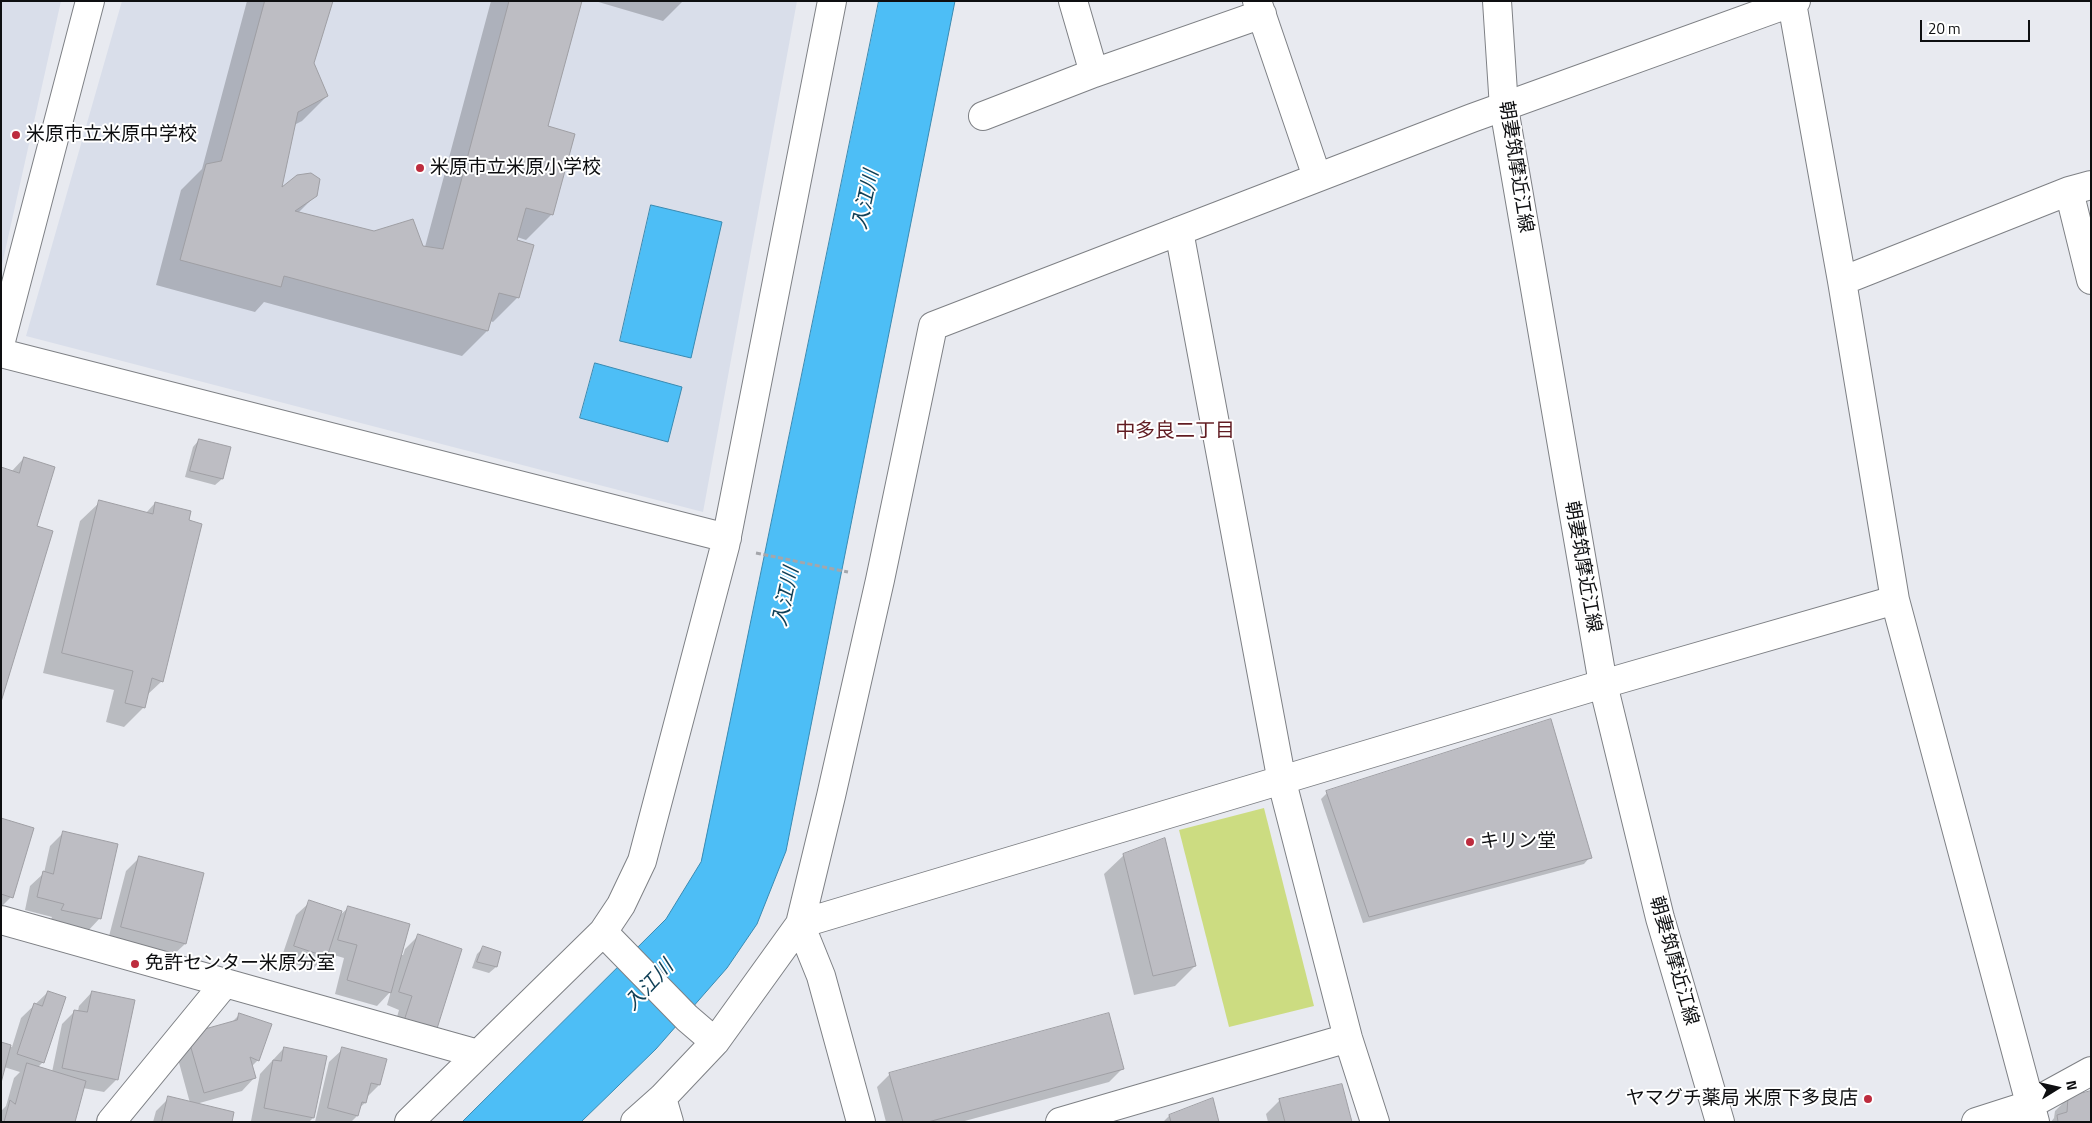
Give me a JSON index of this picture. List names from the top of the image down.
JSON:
{
  "streets": {
    "street": ["朝妻筑摩近江線"]
  },
  "districts": ["中多良二丁目"],
  "water": ["入江川"],
  "places": [
    "米原市立米原中学校",
    "米原市立米原小学校",
    "キリン堂",
    "免許センター米原分室",
    "ヤマグチ薬局 米原下多良店"
  ],
  "scale_bar": "20 m",
  "north": "right"
}
